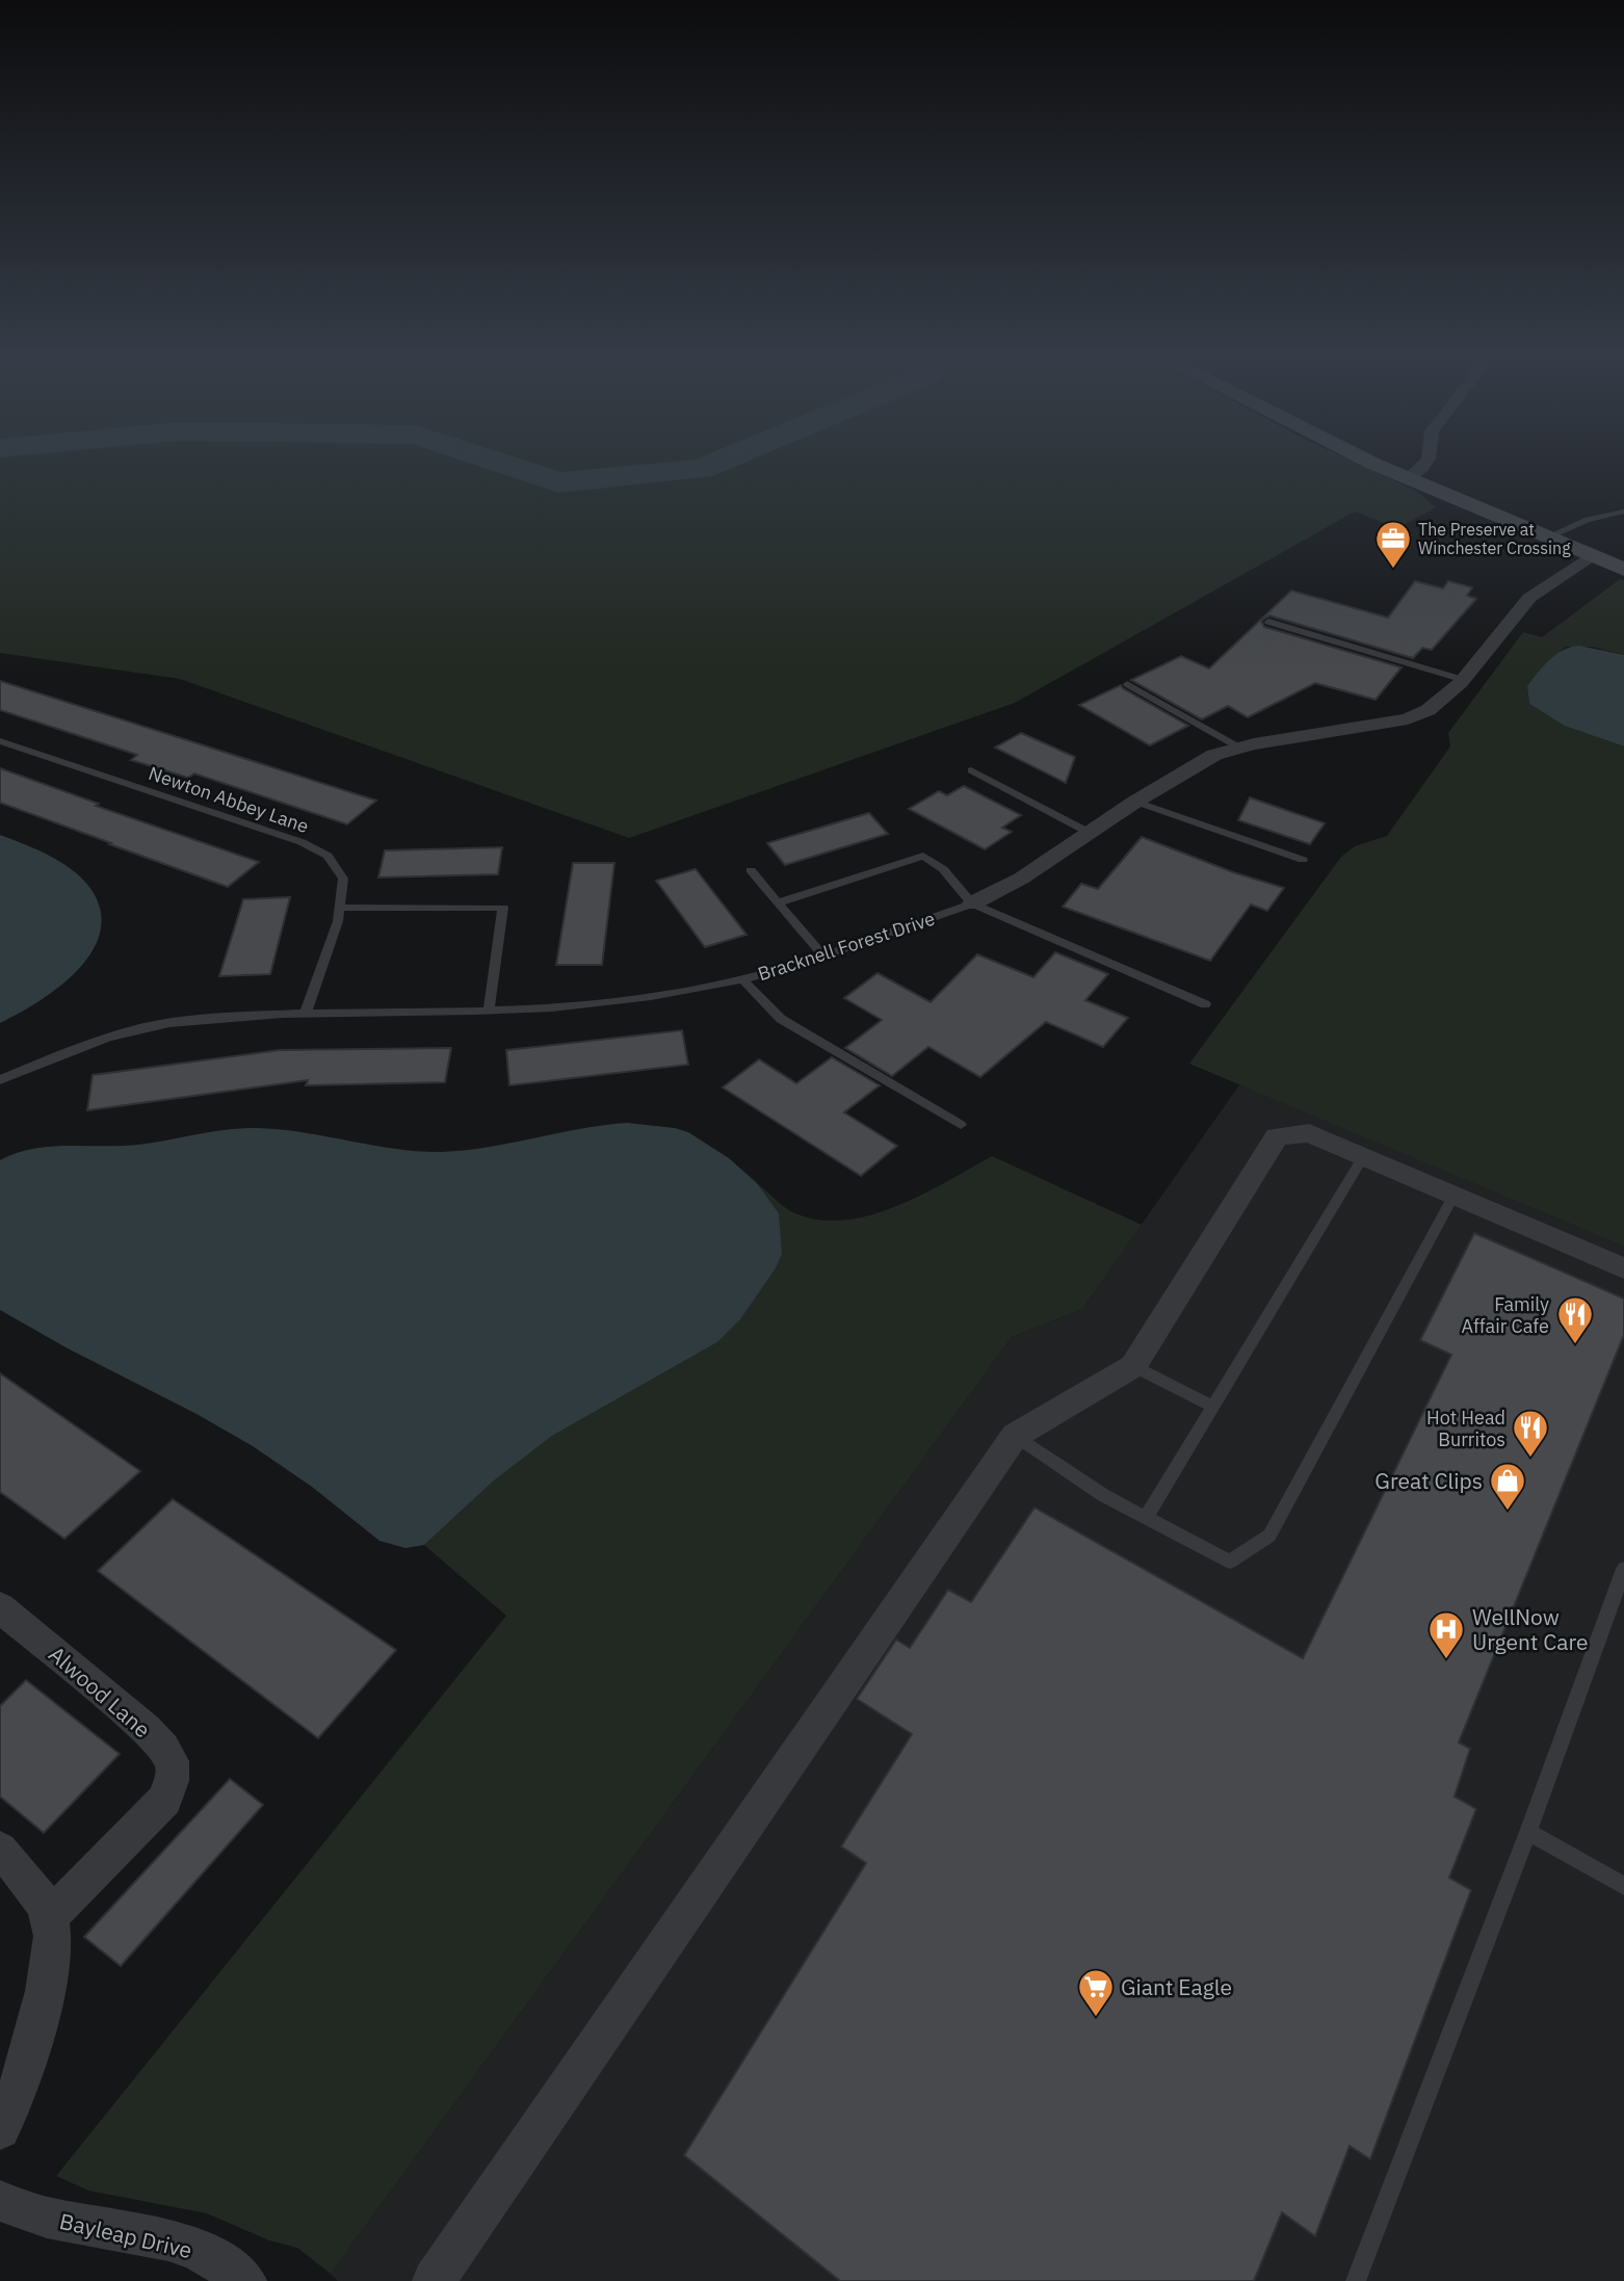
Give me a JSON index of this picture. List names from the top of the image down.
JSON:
{
  "streets": {
    "street": ["Bracknell Forest Drive", "Alwood Lane", "Bayleap Drive"],
    "lane": ["Newton Abbey Lane"]
  },
  "crossings": [
    ["Newton Abbey Lane", "Bracknell Forest Drive"]
  ],
  "places": {
    "office": ["The Preserve at Winchester Crossing"],
    "restaurant": ["Family Affair Cafe", "Hot Head Burritos"],
    "shop": ["Great Clips"],
    "hospital": ["WellNow Urgent Care"],
    "supermarket": ["Giant Eagle"]
  }
}
